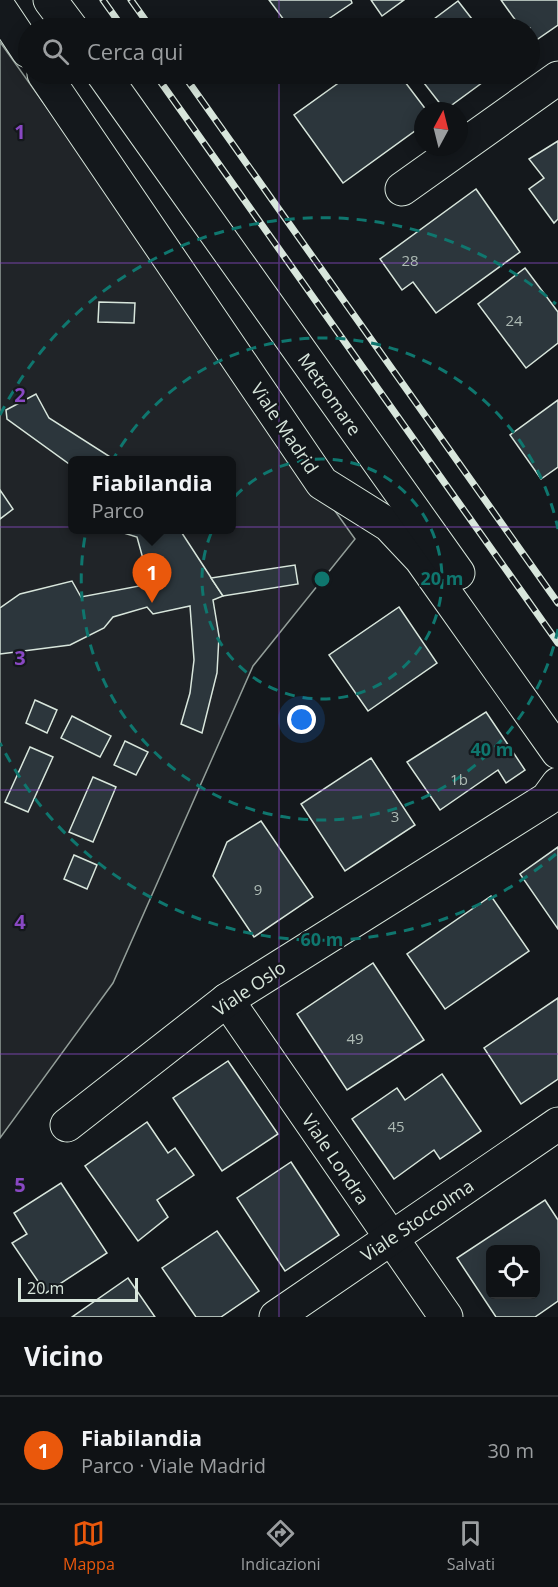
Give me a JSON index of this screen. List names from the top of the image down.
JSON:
{
  "streets": {
    "street": [
      "Metromare",
      "Viale Madrid",
      "Viale Oslo",
      "Viale Londra",
      "Viale Stoccolma"
    ]
  },
  "crossings": [
    ["Viale Oslo", "Viale Londra"],
    ["Viale Londra", "Viale Stoccolma"]
  ],
  "house_numbers": [
    "28",
    "24",
    "1b",
    "3",
    "9",
    "49",
    "45"
  ],
  "scale_bar": "20 m",
  "north": "top",
  "page": {
    "search": "Cerca qui",
    "popup": ["Fiabilandia", "Parco"],
    "pins": "1",
    "scale": "20 m",
    "heading": "Vicino",
    "list": [
      {
        "mark": "1",
        "name": "Fiabilandia",
        "note": "Parco · Viale Madrid",
        "value": "30 m"
      }
    ],
    "nav": ["Mappa", "Indicazioni", "Salvati"]
  },
  "grid": {
    "rows": [
      "1",
      "2",
      "3",
      "4",
      "5"
    ]
  },
  "rings": ["20 m", "40 m", "60 m"]
}
